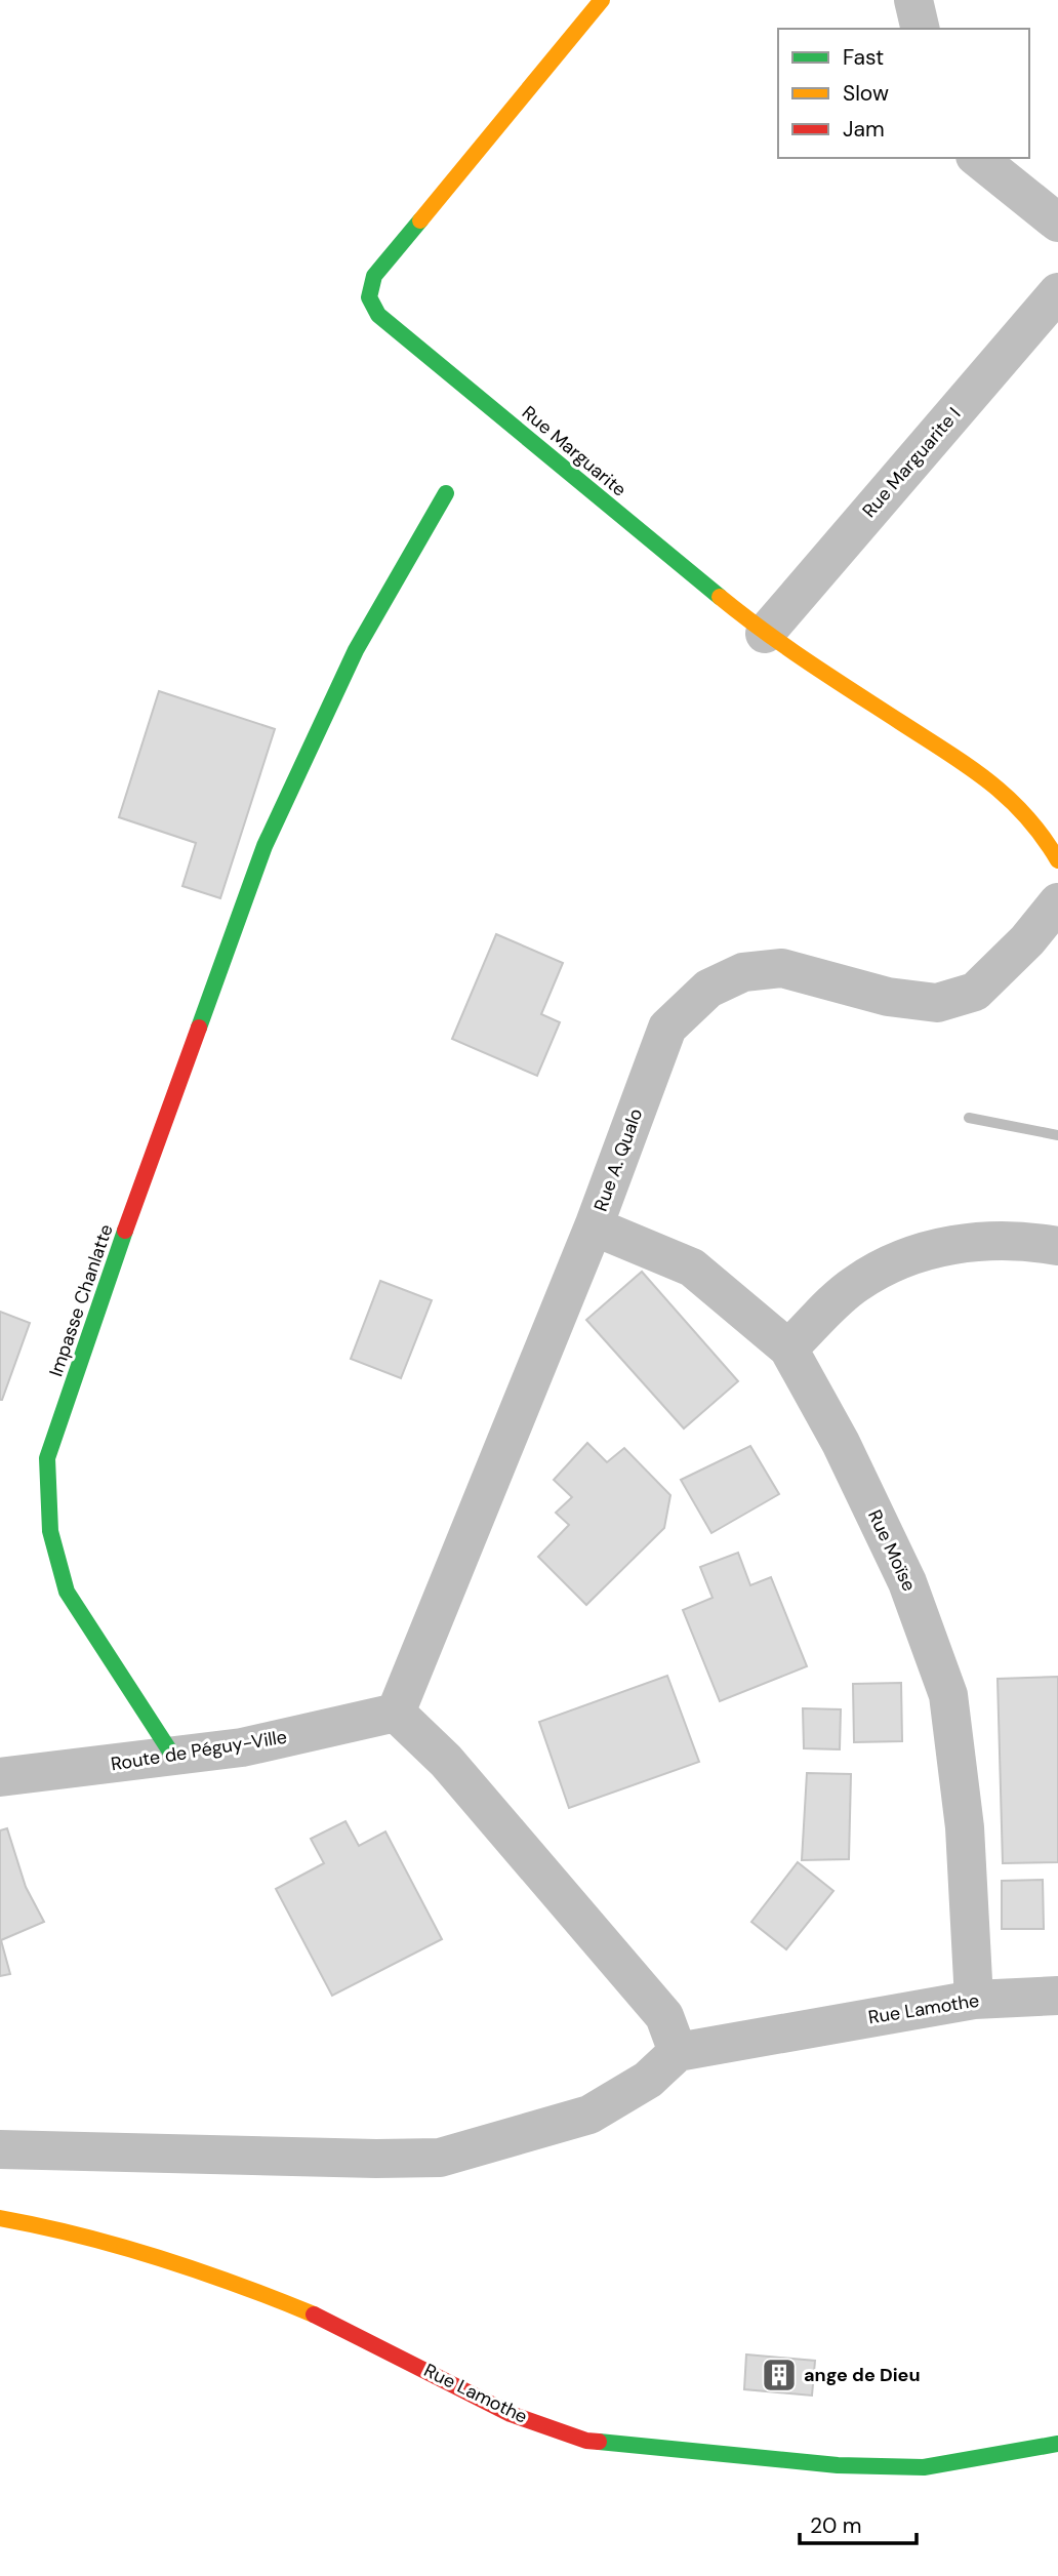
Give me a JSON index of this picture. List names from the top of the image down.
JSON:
{
  "streets": {
    "street": [
      "Rue Marguarite",
      "Rue Marguarite I",
      "Rue A. Qualo",
      "Impasse Chanlatte",
      "Rue Moïse",
      "Route de Péguy-Ville",
      "Rue Lamothe"
    ]
  },
  "crossings": [
    ["Rue Marguarite", "Rue Marguarite I"],
    ["Rue A. Qualo", "Rue Moïse"],
    ["Rue A. Qualo", "Route de Péguy-Ville"],
    ["Impasse Chanlatte", "Route de Péguy-Ville"],
    ["Rue Moïse", "Rue Lamothe"]
  ],
  "places": {
    "building": ["ange de Dieu"]
  },
  "legend": ["Fast", "Slow", "Jam"],
  "scale_bar": "20 m"
}
